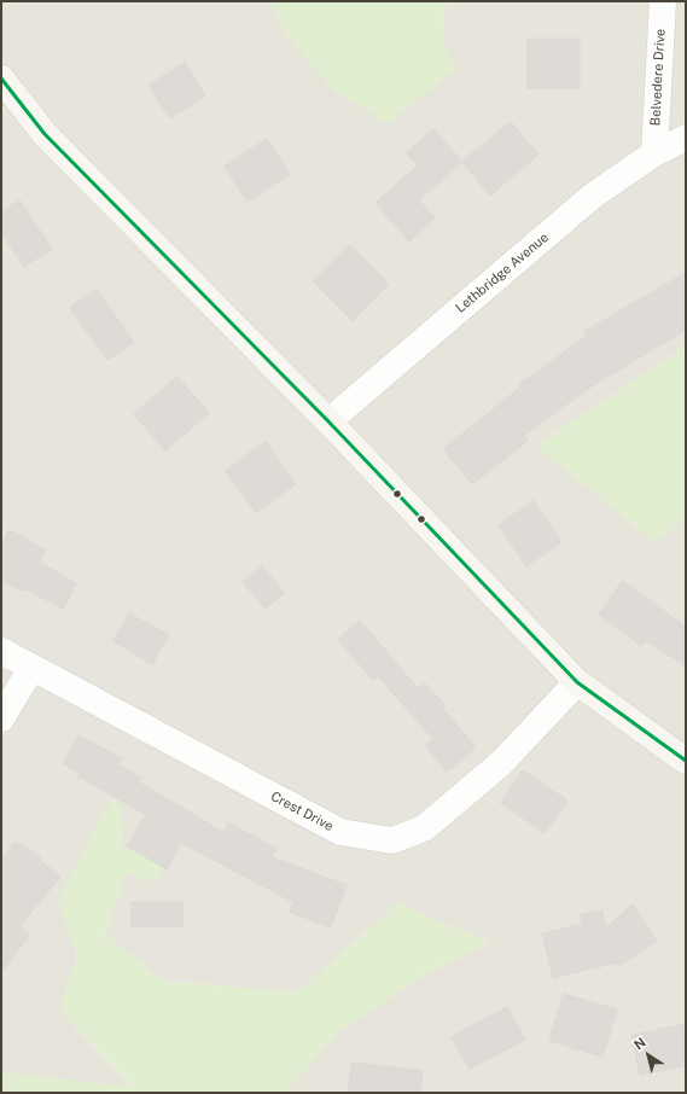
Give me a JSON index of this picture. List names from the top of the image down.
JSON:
{
  "streets": {
    "street": ["Belvedere Drive", "Lethbridge Avenue", "Crest Drive"]
  },
  "crossings": [
    ["Belvedere Drive", "Lethbridge Avenue"]
  ],
  "north": "top left"
}
